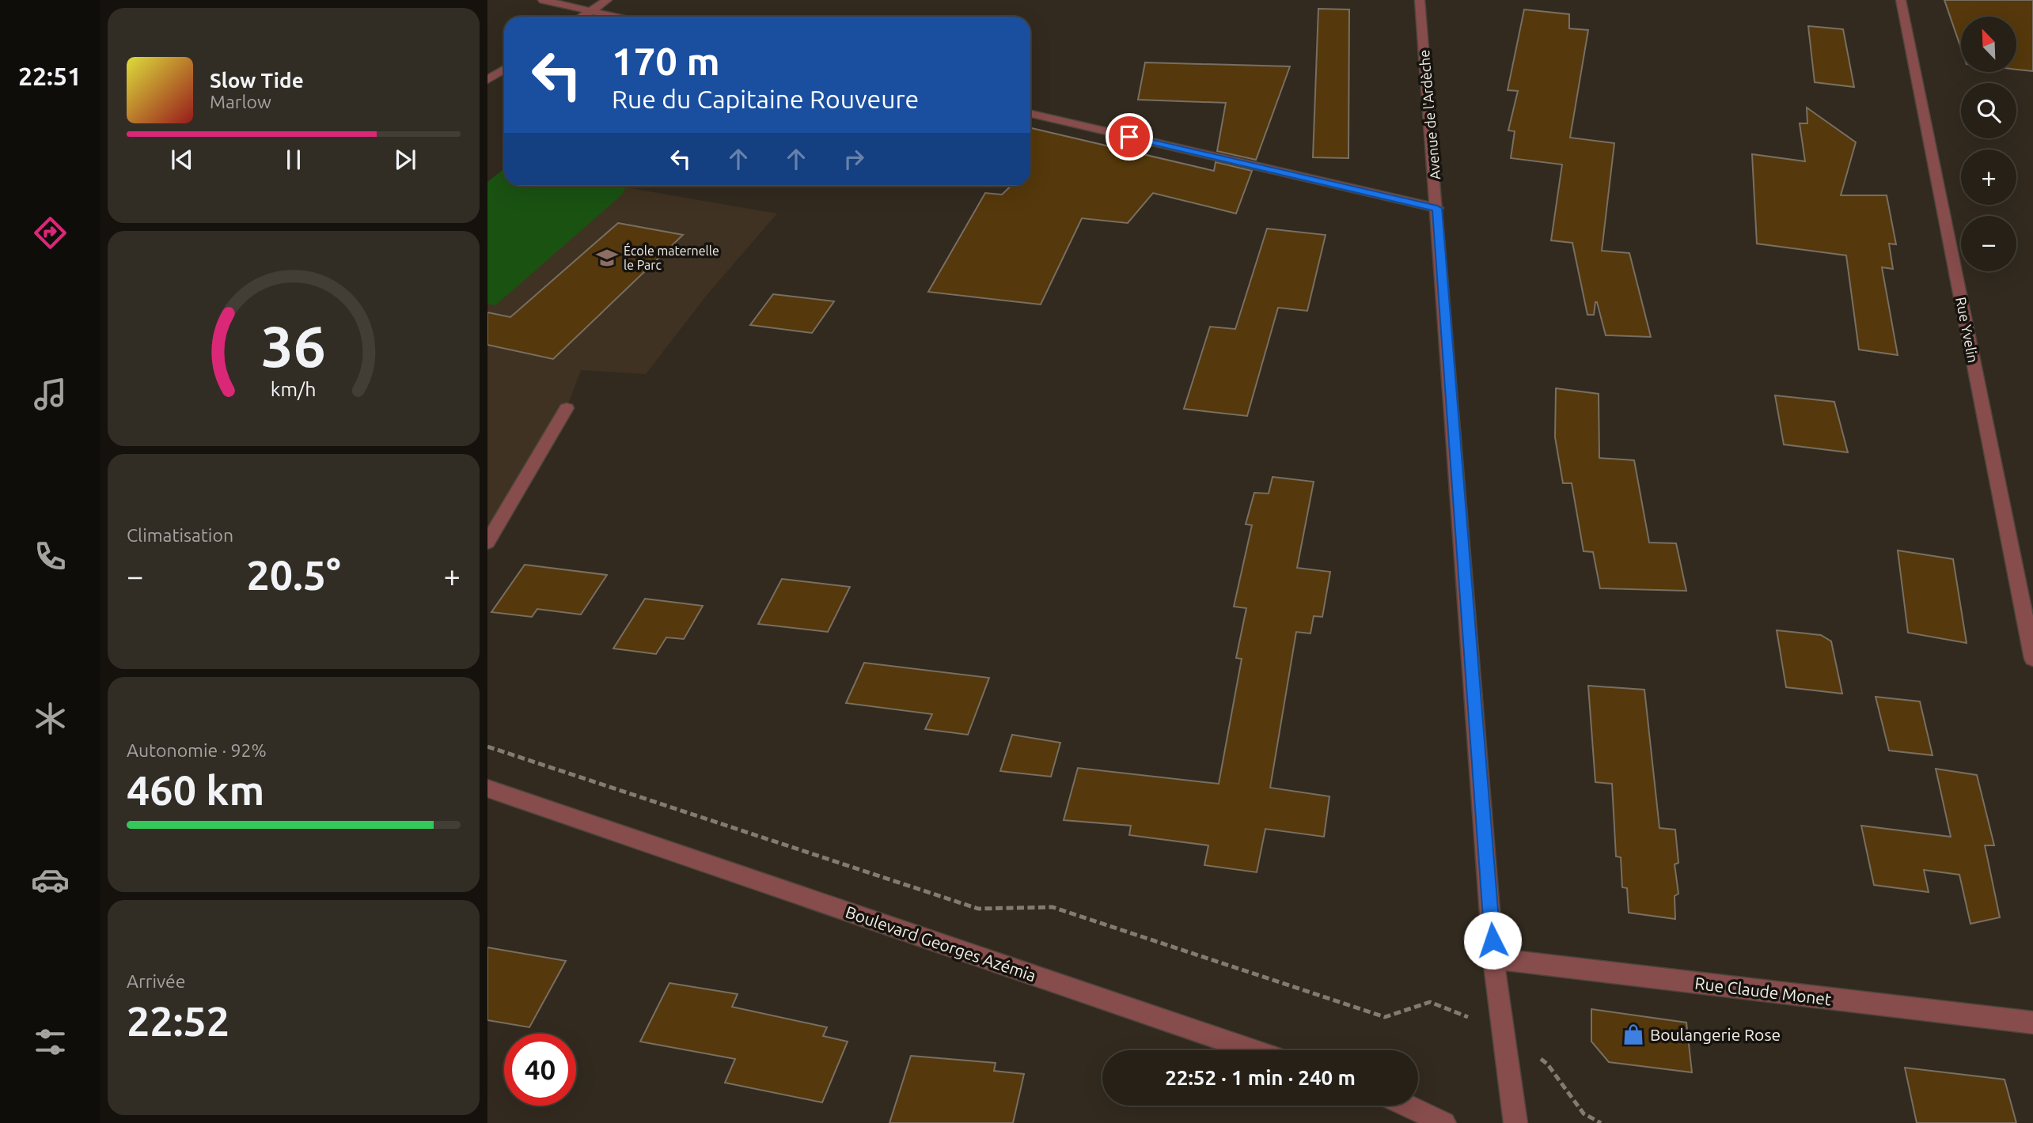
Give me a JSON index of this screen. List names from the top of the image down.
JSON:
{
  "streets": {
    "street": [
      "Avenue de l'Ardèche",
      "Rue Yvelin",
      "Boulevard Georges Azémia",
      "Rue Claude Monet"
    ]
  },
  "crossings": [
    ["Avenue de l'Ardèche", "Rue Claude Monet"]
  ],
  "places": {
    "school or university": ["École maternelle le Parc"],
    "shop": ["Boulangerie Rose"]
  },
  "north": "top left",
  "page": {
    "tabs": "22:51",
    "map_buttons": ["+", "−"],
    "turn": ["170 m", "Rue du Capitaine Rouveure"],
    "song": ["Slow Tide", "Marlow"],
    "tile": [
      "Climatisation",
      ["Autonomie · 92%", "460 km"],
      ["Arrivée", "22:52"]
    ],
    "heat": ["−", "20.5°", "+"],
    "limit": "40",
    "trip": "22:52 · 1 min · 240 m",
    "gauge": ["36", "km/h"]
  }
}
